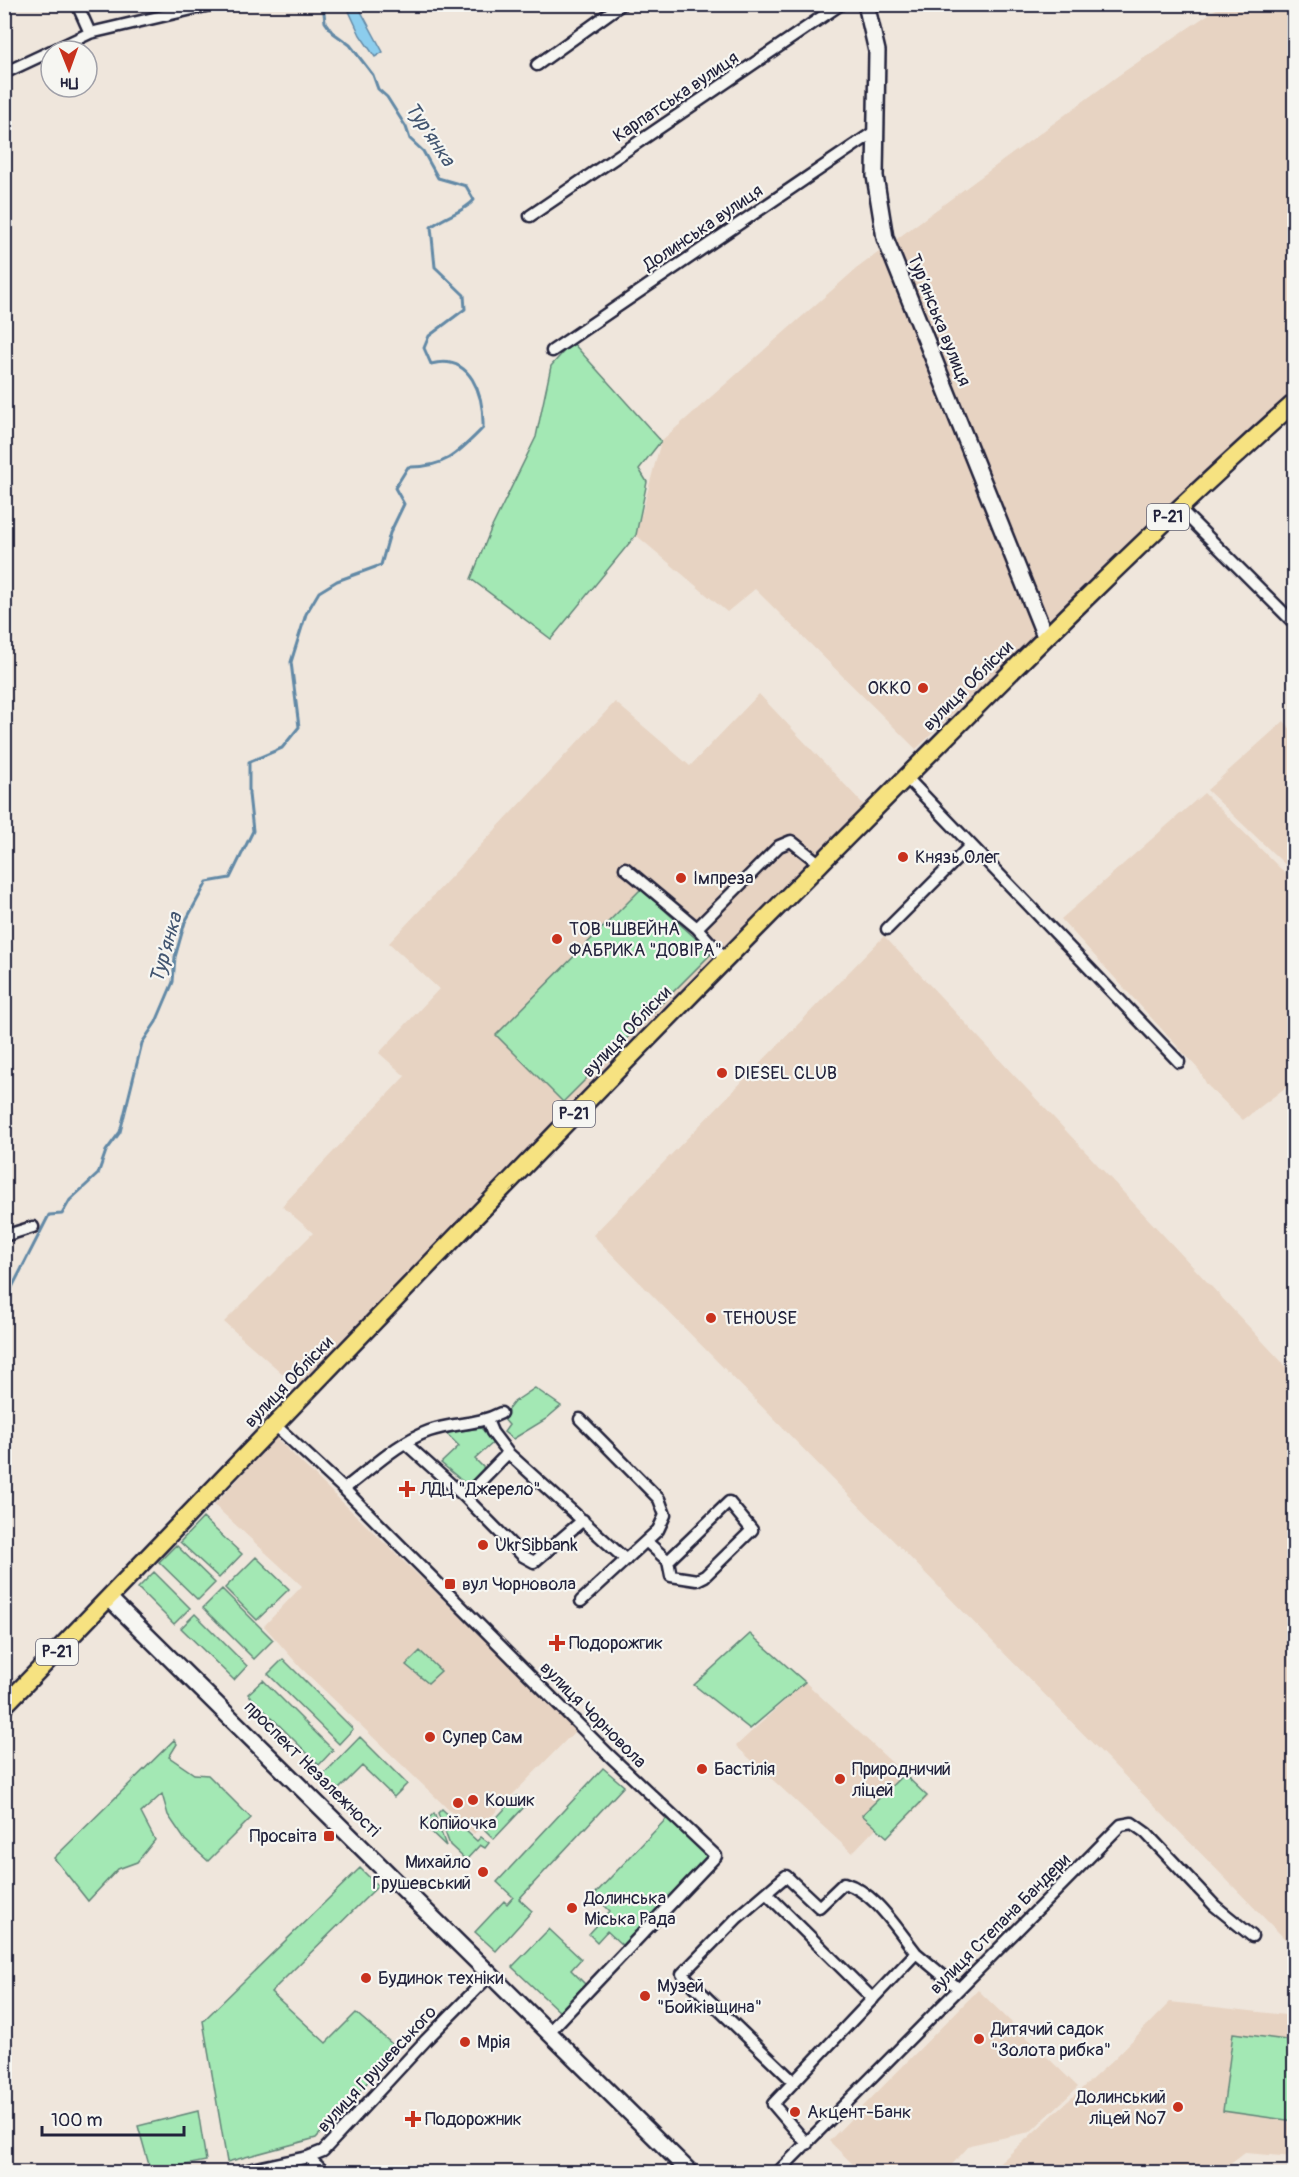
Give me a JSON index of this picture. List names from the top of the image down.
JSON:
{
  "streets": {
    "main road": [
      "Турʼянська вулиця",
      "Р-21",
      "вулиця Обліски",
      "проспект Незалежності"
    ],
    "street": [
      "Карпатська вулиця",
      "Долинська вулиця",
      "вулиця Чорновола",
      "вулиця Степана Бандери",
      "вулиця Грушевського"
    ]
  },
  "crossings": [
    ["Долинська вулиця", "Турʼянська вулиця"],
    ["Турʼянська вулиця", "вулиця Обліски"],
    ["вулиця Обліски", "вулиця Чорновола"],
    ["вулиця Обліски", "проспект Незалежності"],
    ["вулиця Чорновола", "проспект Незалежності"],
    ["проспект Незалежності", "вулиця Грушевського"]
  ],
  "water": ["Тур'янка"],
  "places": {
    "other": [
      "ОККО",
      "Князь Олег",
      "Імпреза",
      "ТОВ \"ШВЕЙНА ФАБРИКА \"ДОВІРА\"",
      "DIESEL CLUB",
      "TEHOUSE",
      "UkrSibbank",
      "Супер Сам",
      "Бастілія",
      "Природничий ліцей",
      "Кошик",
      "Копійочка",
      "Михайло Грушевський",
      "Долинська Міська Рада",
      "Будинок техніки",
      "Музей \"Бойківщина\"",
      "Дитячий садок \"Золота рибка\"",
      "Мрія",
      "Долинський ліцей №7",
      "Акцент-Банк"
    ],
    "health": ["ЛДЦ \"Джерело\"", "Подорожгик", "Подорожник"],
    "transit": ["вул Чорновола", "Просвіта"]
  },
  "scale_bar": "100 m",
  "north": "bottom"
}
